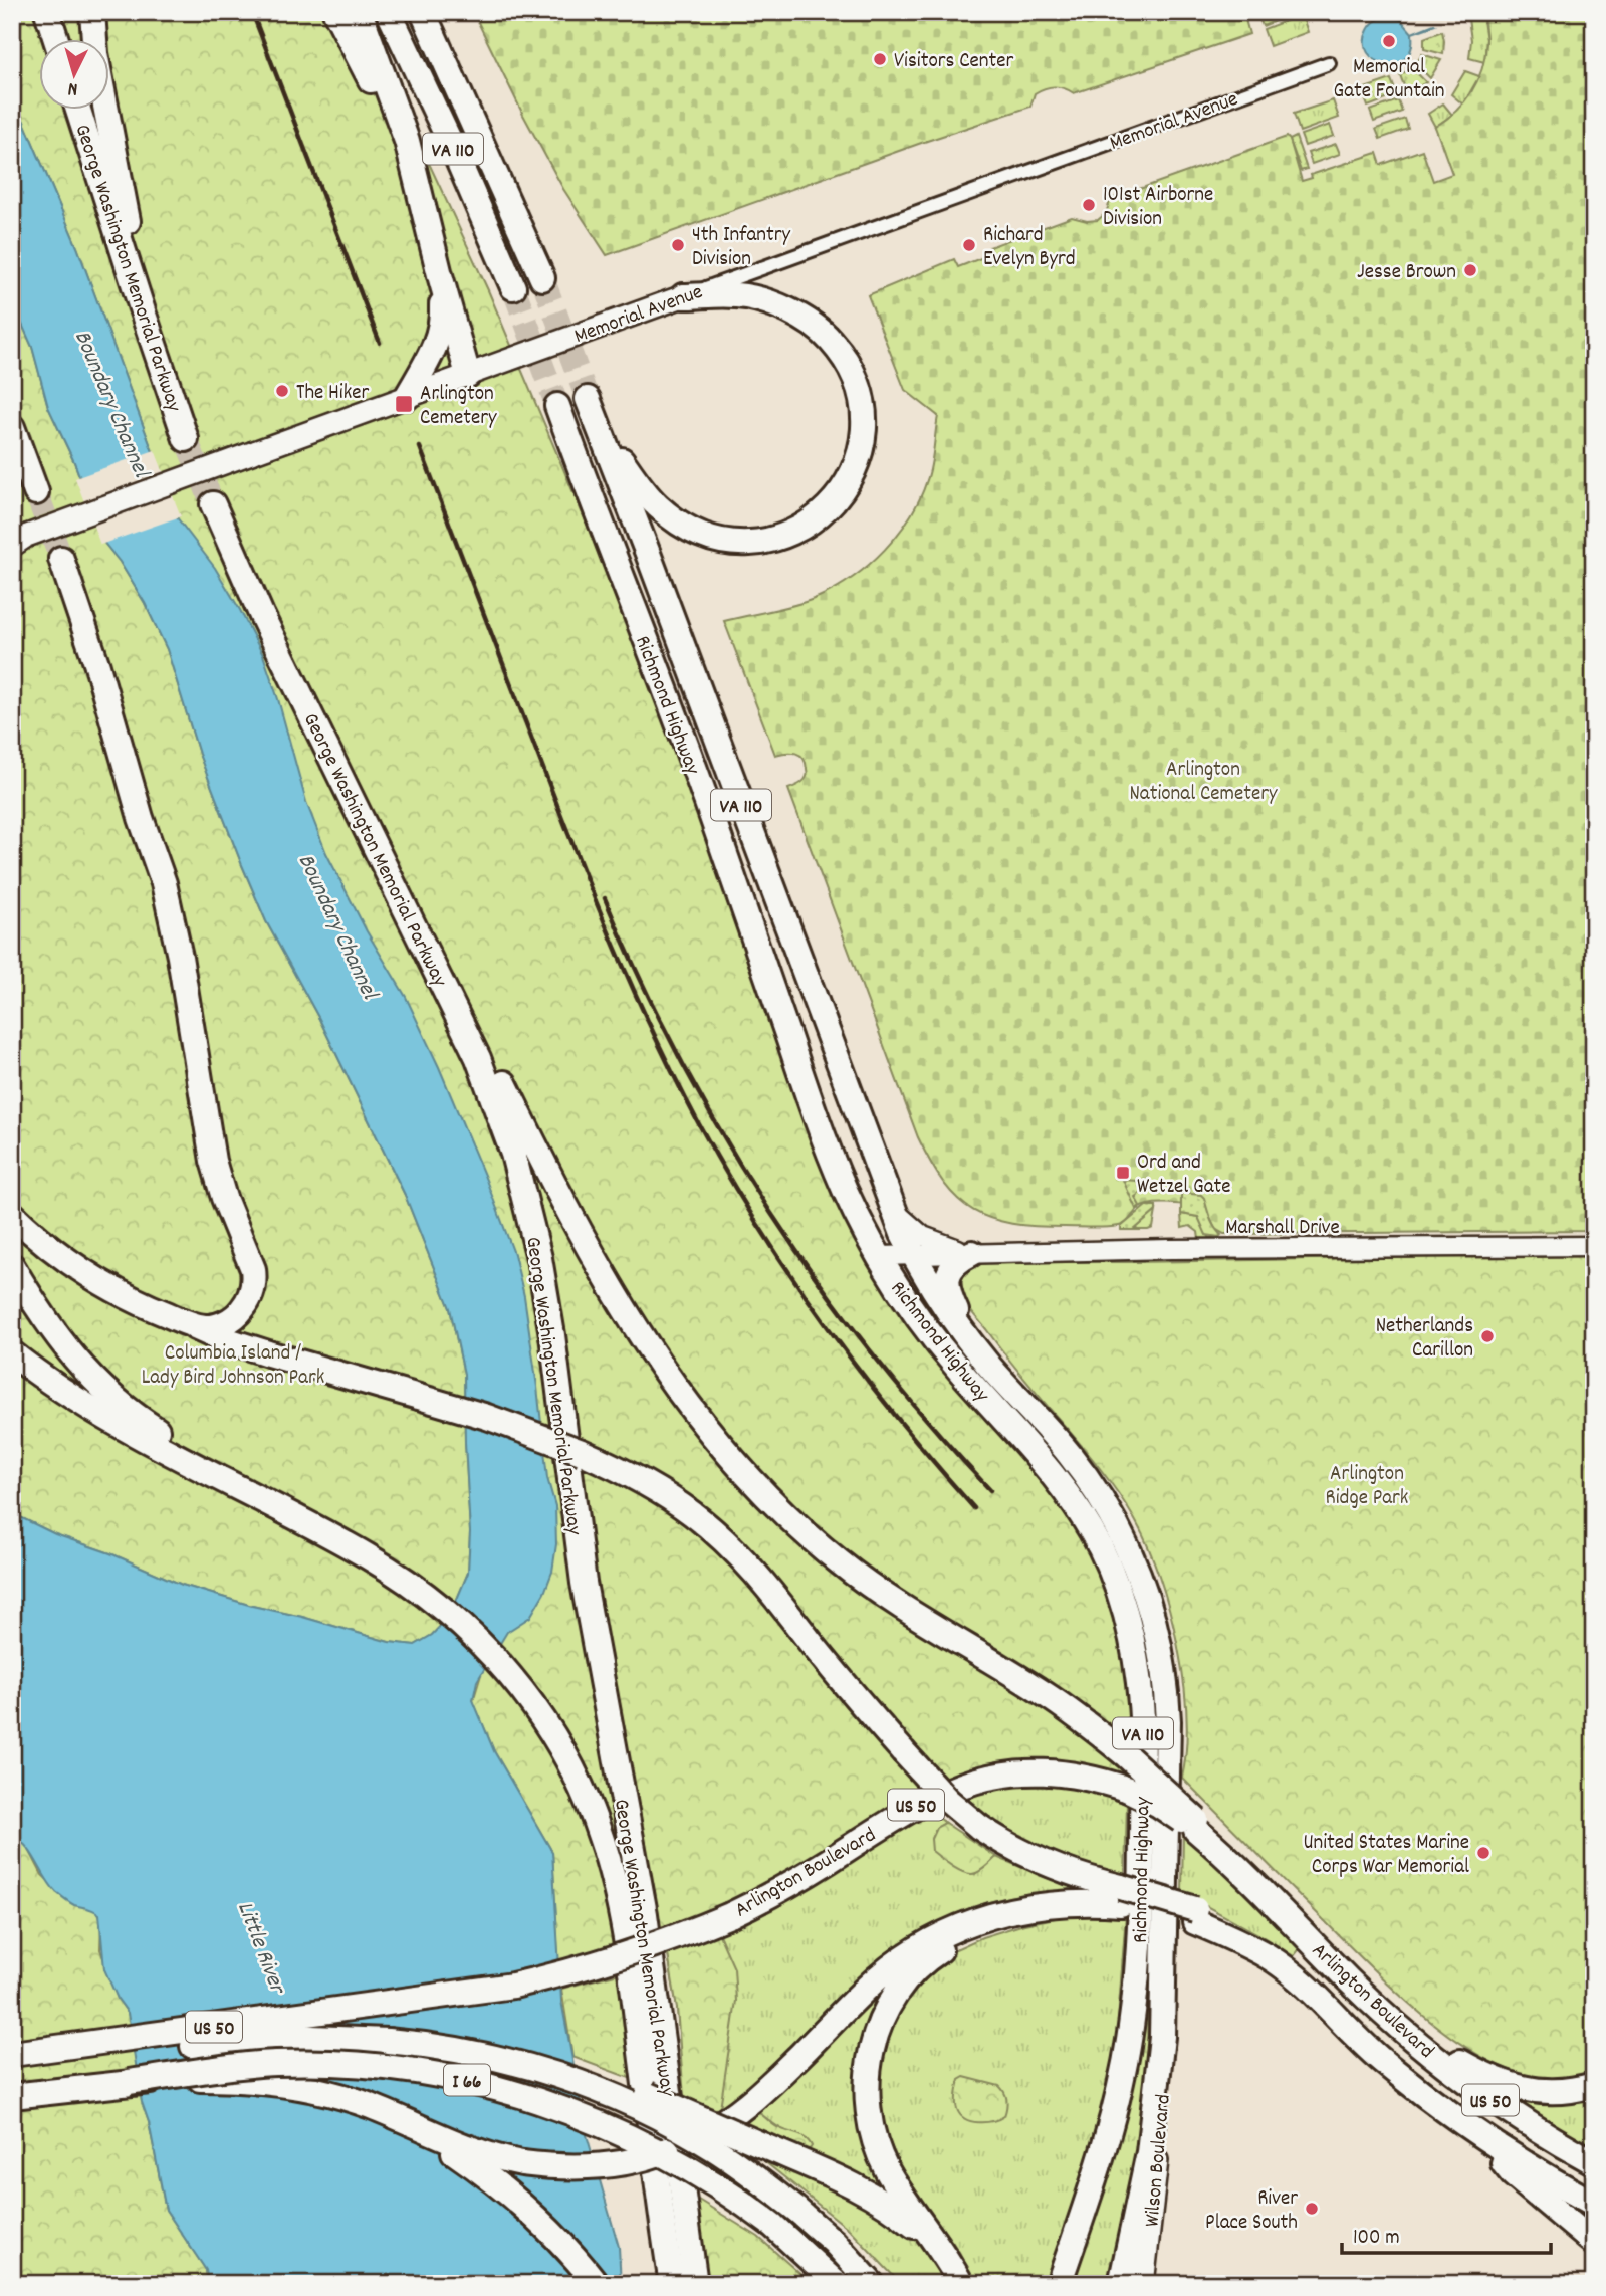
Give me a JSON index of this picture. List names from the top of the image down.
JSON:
{
  "streets": {
    "highway": [
      "VA 110",
      "George Washington Memorial Parkway",
      "Richmond Highway",
      "US 50",
      "Arlington Boulevard",
      "I 66"
    ],
    "main road": ["Memorial Avenue", "Wilson Boulevard"],
    "street": ["Marshall Drive"]
  },
  "crossings": [
    ["Memorial Avenue", "Richmond Highway"],
    ["Richmond Highway", "Marshall Drive"],
    ["Richmond Highway", "Wilson Boulevard"],
    ["US 50", "Arlington Boulevard"],
    ["US 50", "I 66"]
  ],
  "water": ["Boundary Channel", "Little River"],
  "parks": ["Arlington National Cemetery", "Columbia Island / Lady Bird Johnson Park", "Arlington Ridge Park"],
  "places": {
    "other": [
      "Memorial Gate Fountain",
      "Visitors Center",
      "101st Airborne Division",
      "4th Infantry Division",
      "Richard Evelyn Byrd",
      "Jesse Brown",
      "The Hiker",
      "Netherlands Carillon",
      "United States Marine Corps War Memorial",
      "River Place South"
    ],
    "transit": ["Arlington Cemetery", "Ord and Wetzel Gate"]
  },
  "scale_bar": "100 m",
  "north": "bottom"
}
